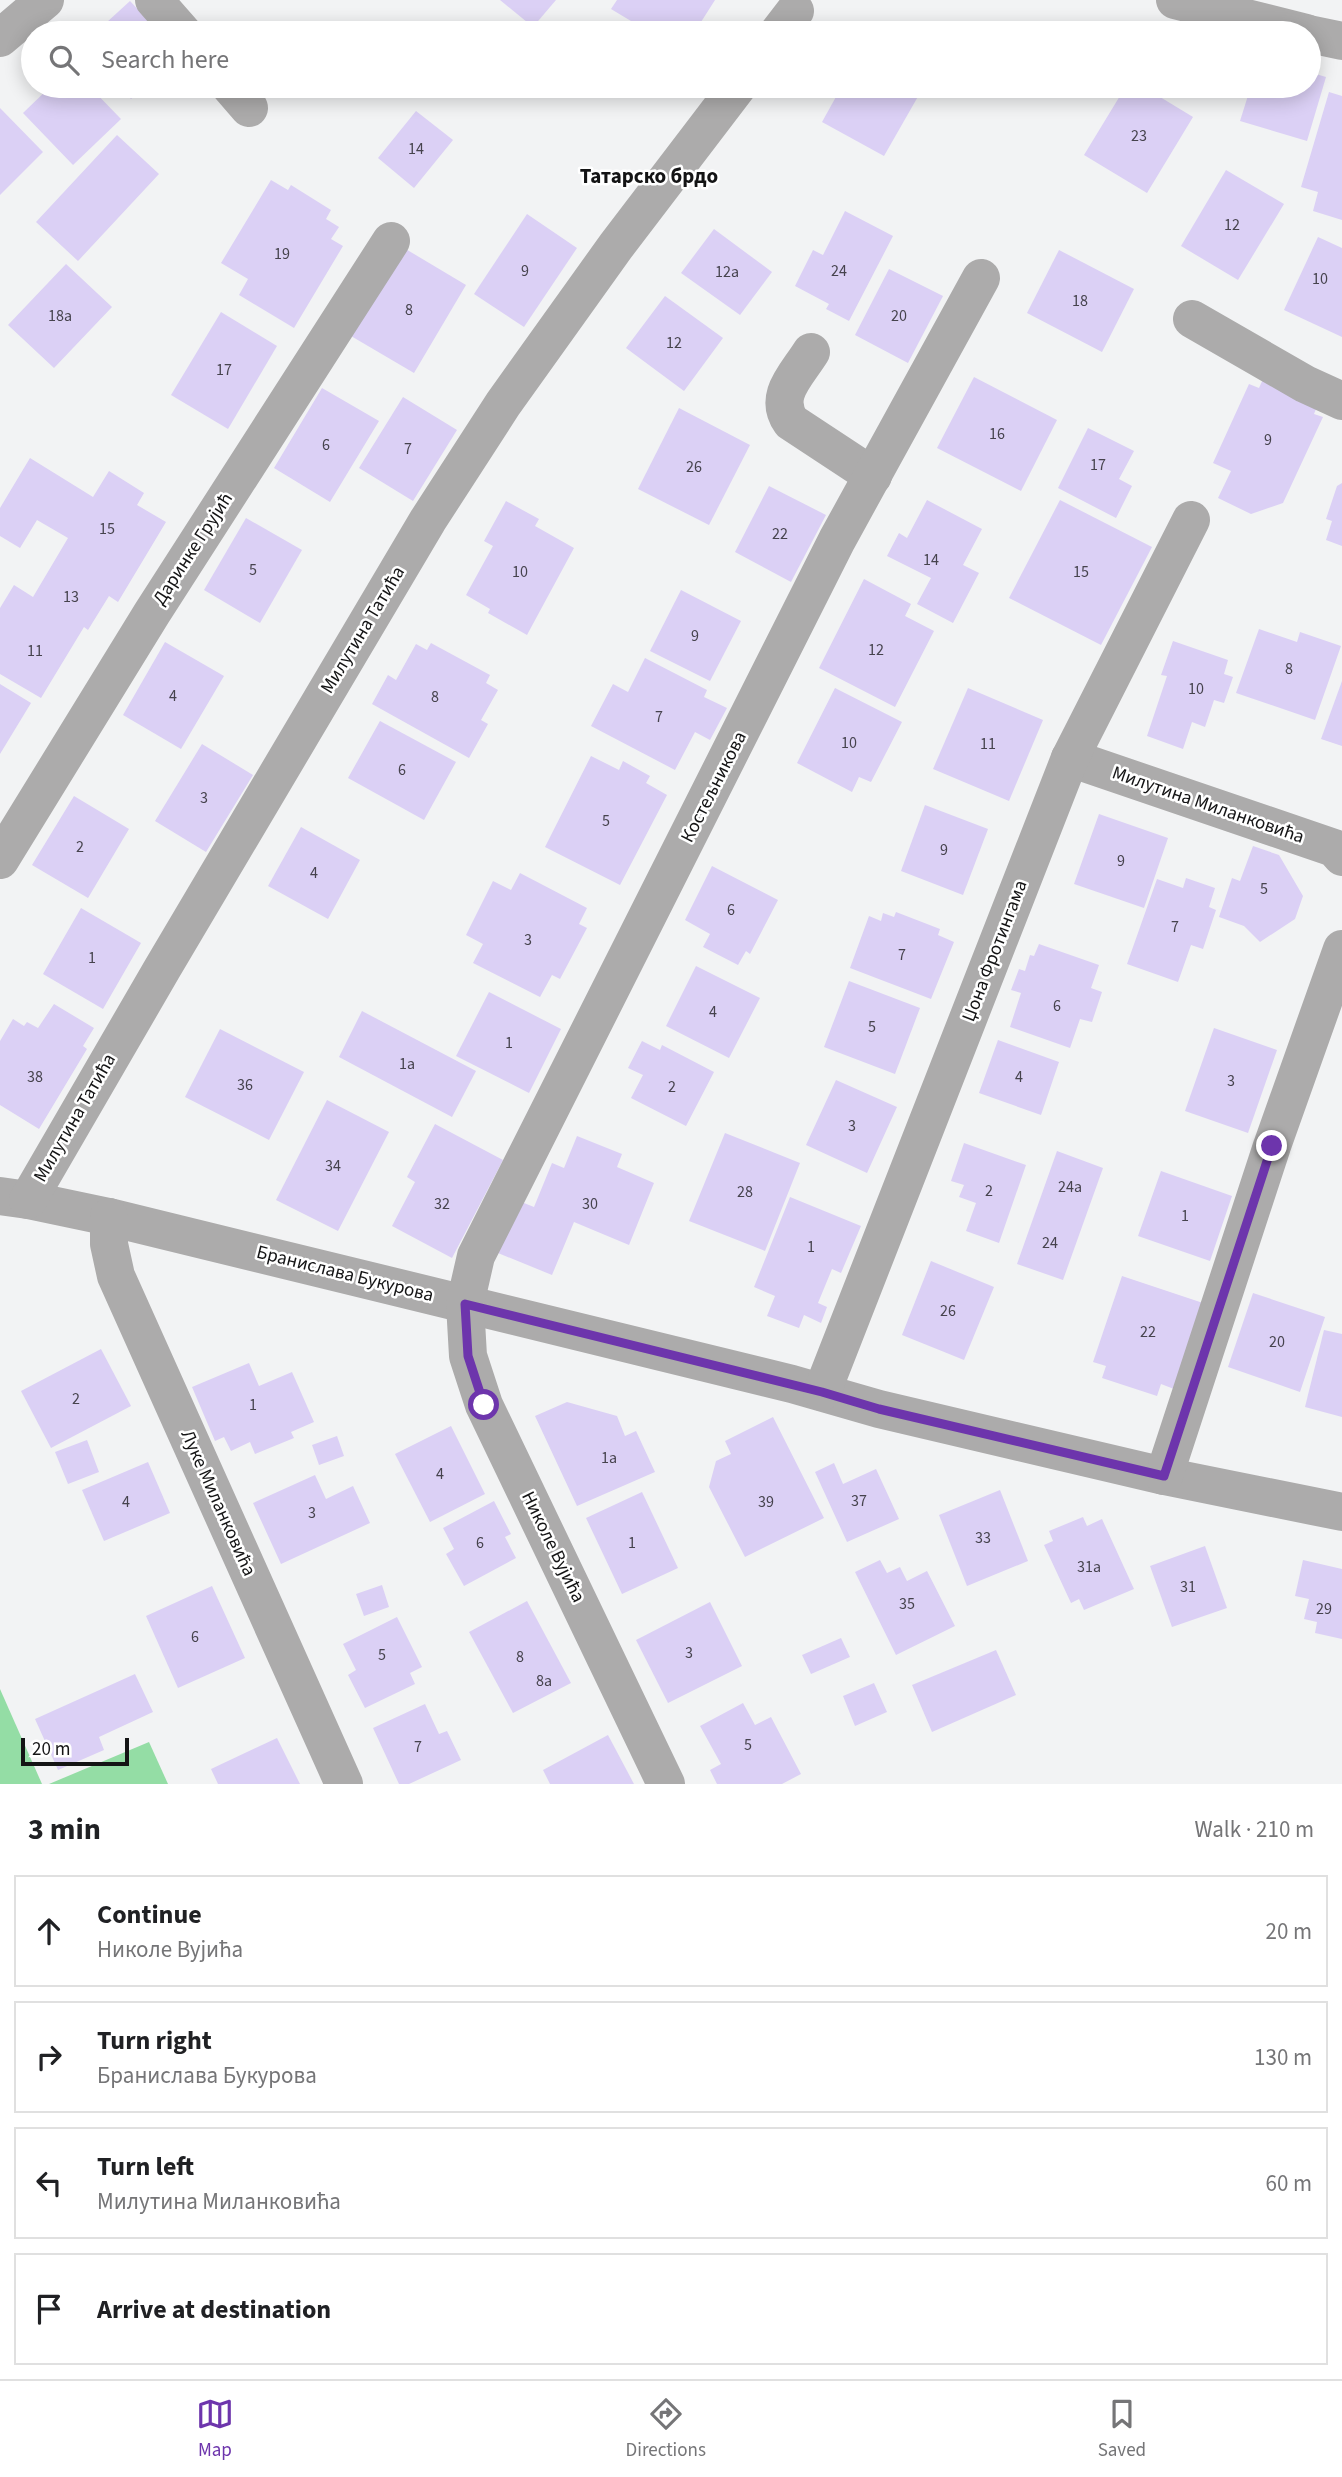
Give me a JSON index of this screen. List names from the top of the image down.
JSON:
{
  "streets": {
    "street": [
      "Даринке Грујић",
      "Милутина Татића",
      "Костељникова",
      "Милутина Миланковића",
      "Џона Фротингама",
      "Бранислава Букурова",
      "Луке Миланковића",
      "Николе Вујића"
    ]
  },
  "crossings": [
    ["Милутина Татића", "Бранислава Букурова"],
    ["Костељникова", "Бранислава Букурова"],
    ["Костељникова", "Николе Вујића"],
    ["Милутина Миланковића", "Џона Фротингама"],
    ["Џона Фротингама", "Бранислава Букурова"],
    ["Бранислава Букурова", "Луке Миланковића"],
    ["Бранислава Букурова", "Николе Вујића"]
  ],
  "districts": ["Татарско брдо"],
  "house_numbers": [
    "23",
    "14",
    "12",
    "19",
    "9",
    "24",
    "12a",
    "10",
    "18",
    "8",
    "18a",
    "20",
    "12",
    "17",
    "16",
    "9",
    "6",
    "7",
    "17",
    "26",
    "15",
    "22",
    "14",
    "5",
    "10",
    "15",
    "13",
    "9",
    "12",
    "11",
    "8",
    "10",
    "4",
    "8",
    "7",
    "10",
    "11",
    "6",
    "3",
    "5",
    "2",
    "9",
    "9",
    "4",
    "5",
    "6",
    "7",
    "3",
    "7",
    "1",
    "6",
    "4",
    "5",
    "1",
    "1a",
    "38",
    "4",
    "3",
    "36",
    "2",
    "3",
    "34",
    "24a",
    "2",
    "28",
    "32",
    "30",
    "1",
    "24",
    "1",
    "26",
    "22",
    "20",
    "2",
    "1",
    "1a",
    "4",
    "37",
    "4",
    "39",
    "3",
    "33",
    "6",
    "1",
    "31a",
    "31",
    "35",
    "29",
    "6",
    "3",
    "5",
    "8",
    "8a",
    "5",
    "7"
  ],
  "scale_bar": "20 m",
  "page": {
    "search": "Search here",
    "scale": "20 m",
    "heading": ["3 min", "Walk · 210 m"],
    "list": [
      ["Continue", "Николе Вујића", "20 m"],
      ["Turn right", "Бранислава Букурова", "130 m"],
      ["Turn left", "Милутина Миланковића", "60 m"],
      "Arrive at destination"
    ],
    "nav": ["Map", "Directions", "Saved"]
  }
}
